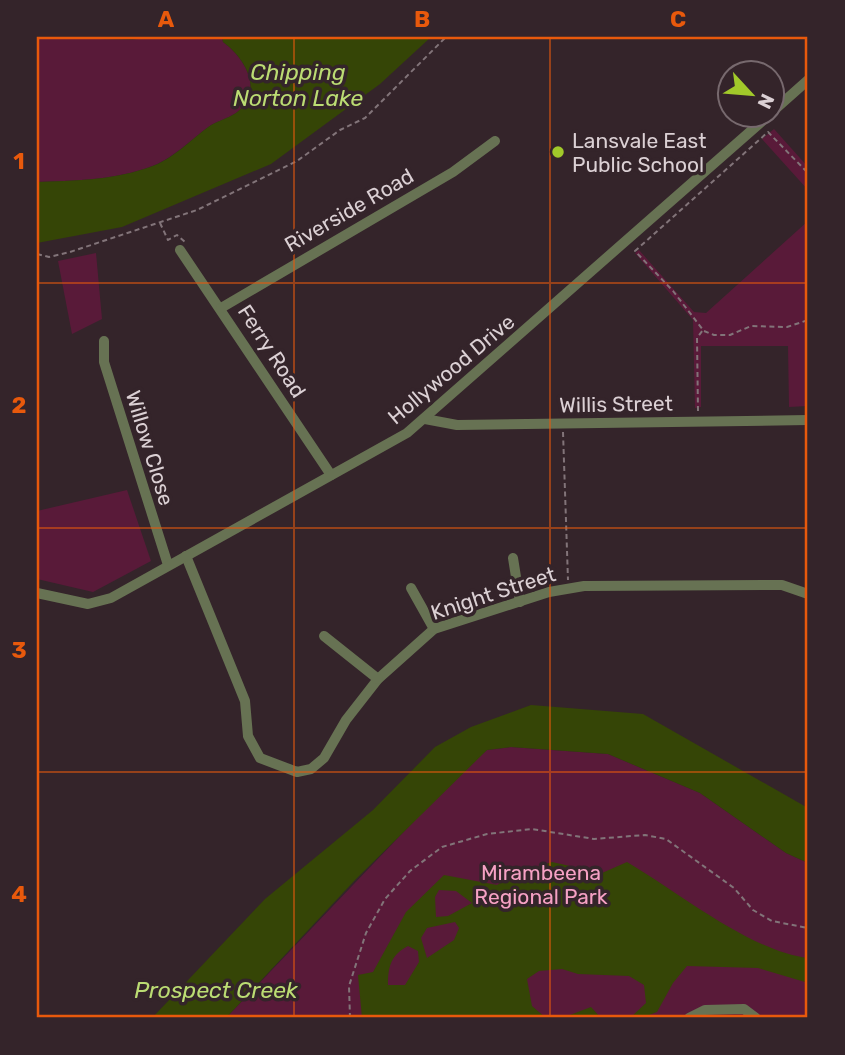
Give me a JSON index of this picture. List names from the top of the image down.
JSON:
{
  "streets": {
    "street": [
      "Riverside Road",
      "Ferry Road",
      "Hollywood Drive",
      "Willis Street",
      "Willow Close",
      "Knight Street"
    ]
  },
  "crossings": [
    ["Riverside Road", "Ferry Road"],
    ["Ferry Road", "Hollywood Drive"],
    ["Hollywood Drive", "Willis Street"],
    ["Hollywood Drive", "Willow Close"],
    ["Hollywood Drive", "Knight Street"]
  ],
  "water": ["Chipping Norton Lake", "Prospect Creek"],
  "parks": ["Mirambeena Regional Park"],
  "places": ["Lansvale East Public School"],
  "north": "bottom right",
  "grid": {
    "columns": ["A", "B", "C"],
    "rows": [
      "1",
      "2",
      "3",
      "4"
    ]
  }
}
